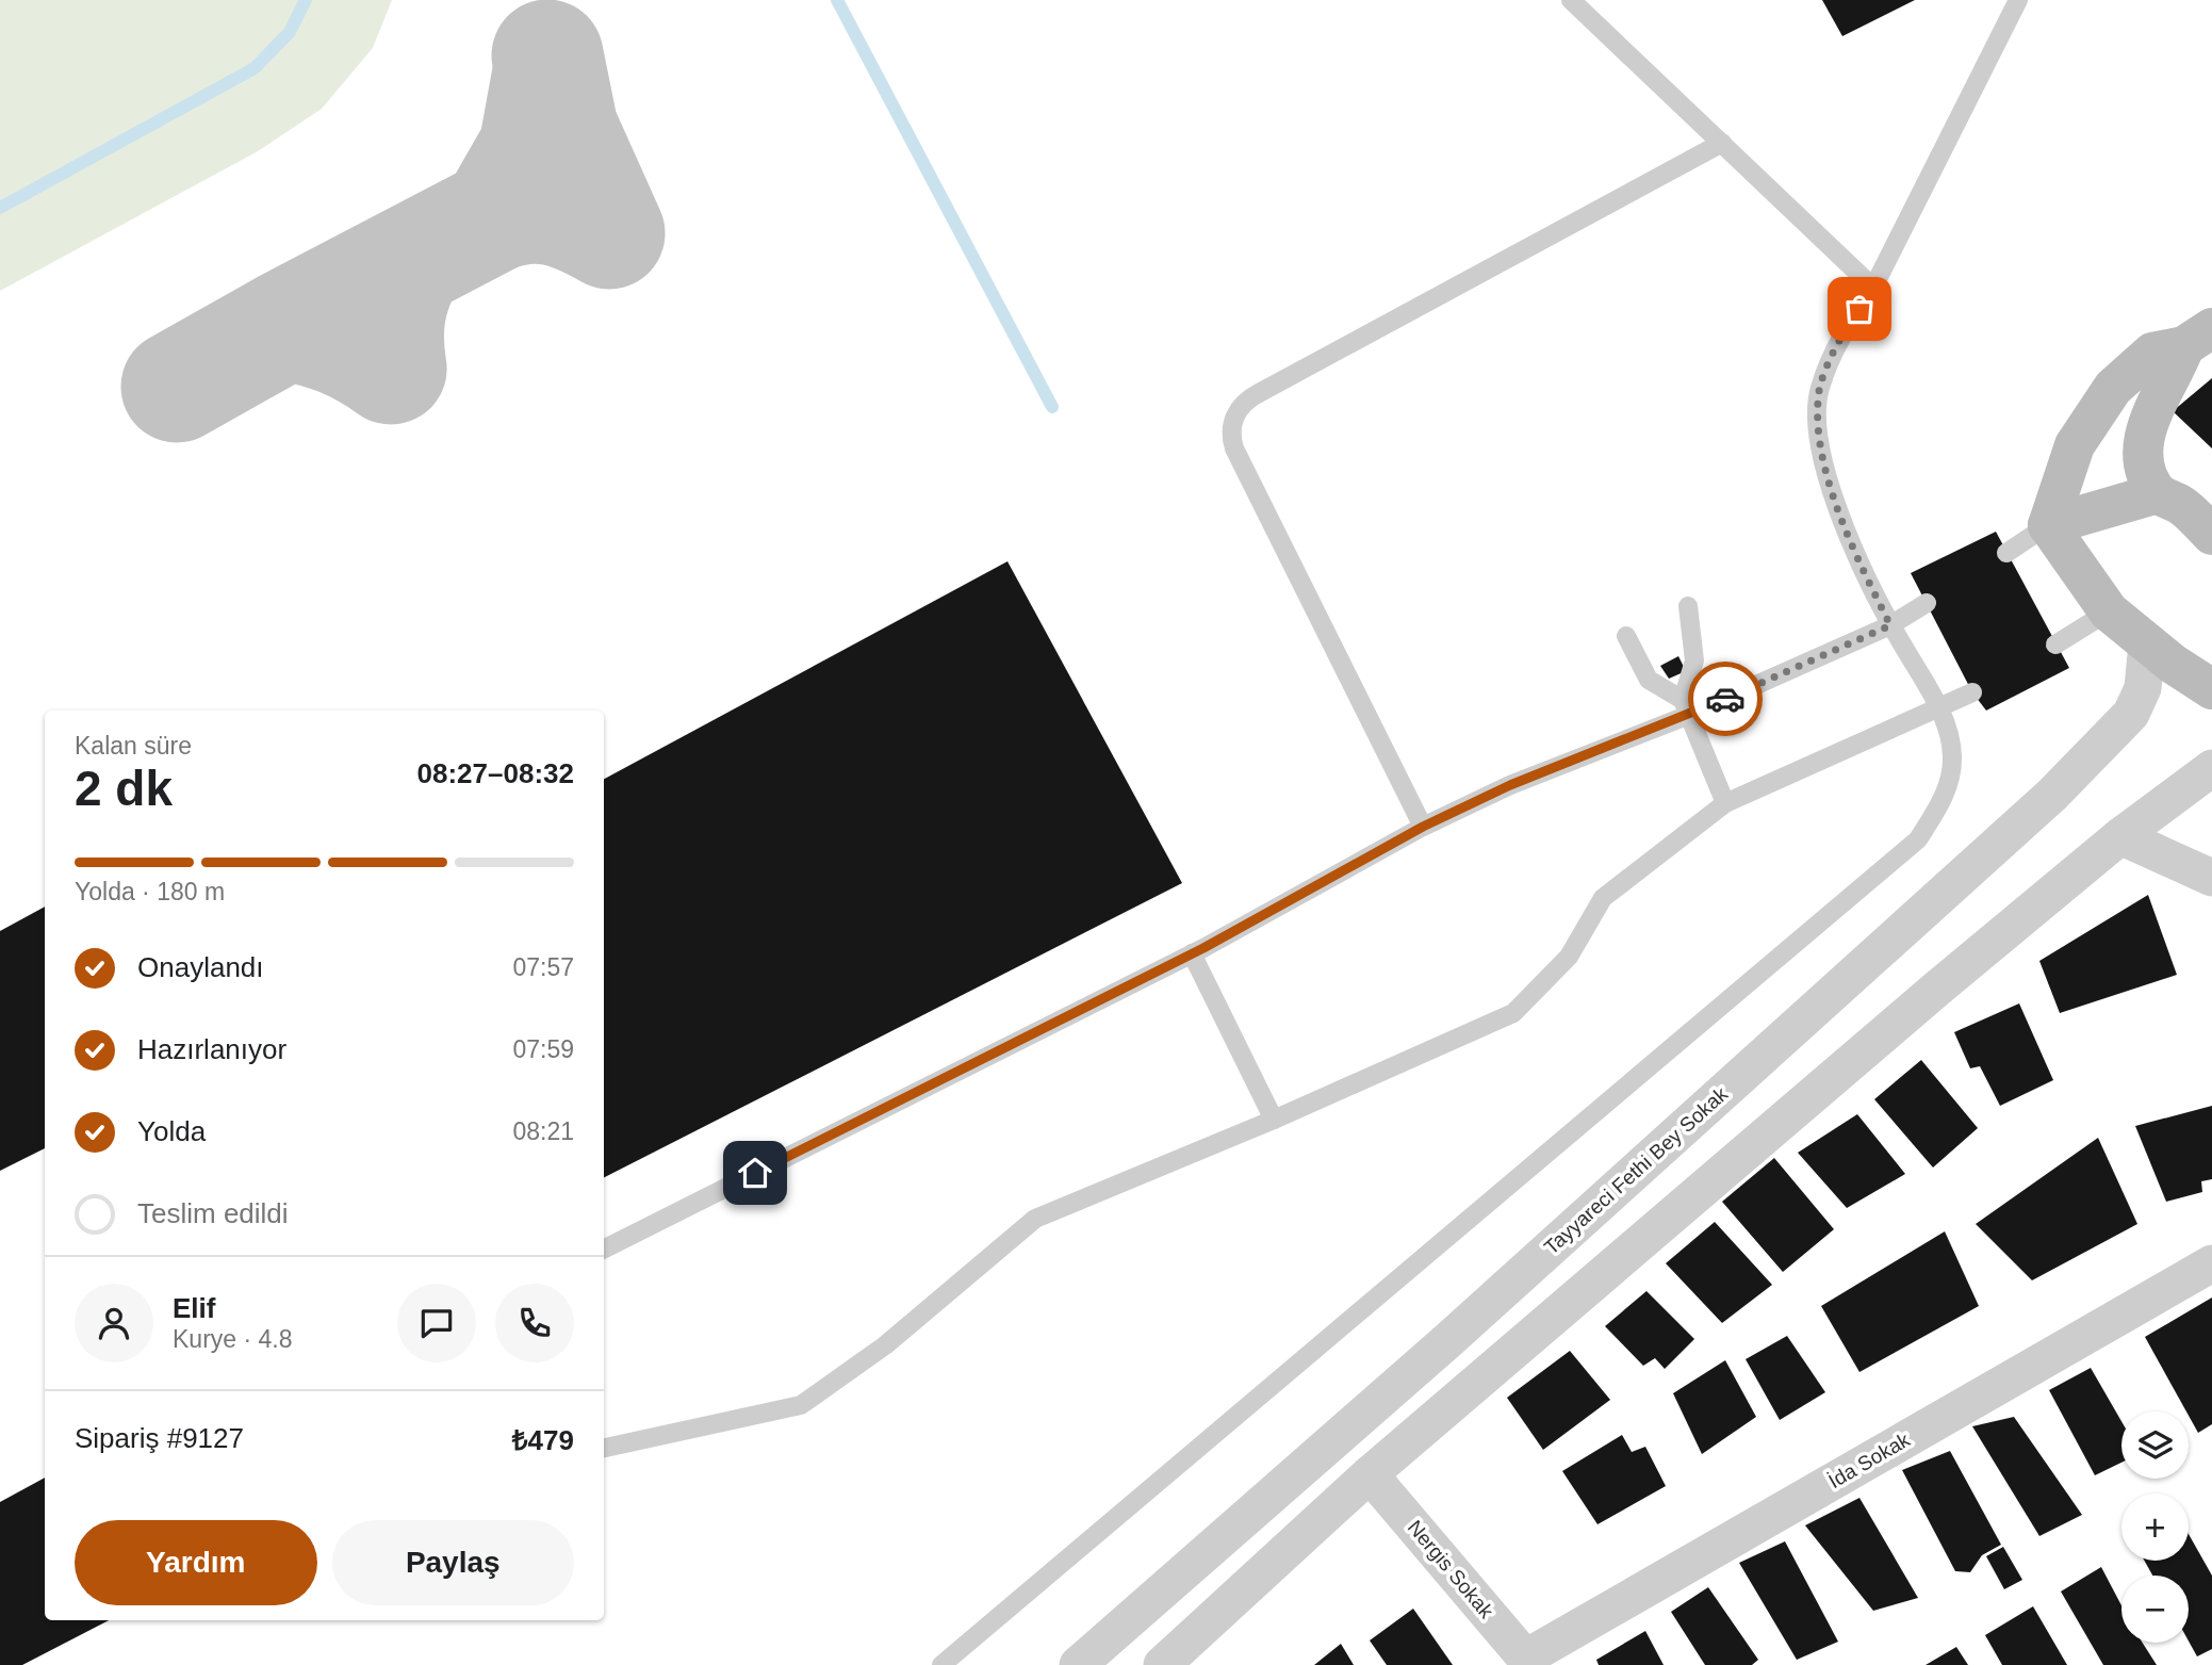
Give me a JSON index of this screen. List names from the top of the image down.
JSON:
{
  "streets": {
    "street": ["Tayyareci Fethi Bey Sokak", "İda Sokak", "Nergis Sokak"]
  },
  "crossings": [
    ["İda Sokak", "Nergis Sokak"]
  ],
  "page": {
    "heading": ["2 dk", "Kalan süre", "08:27–08:32"],
    "panel": [
      "Elif",
      "Kurye · 4.8",
      "Sipariş #9127",
      "₺479"
    ],
    "bar": "Yolda · 180 m",
    "list": [
      ["Onaylandı", "07:57"],
      ["Hazırlanıyor", "07:59"],
      ["Yolda", "08:21"],
      "Teslim edildi"
    ],
    "map_buttons": ["+", "−"],
    "buttons": ["Yardım", "Paylaş"]
  }
}
